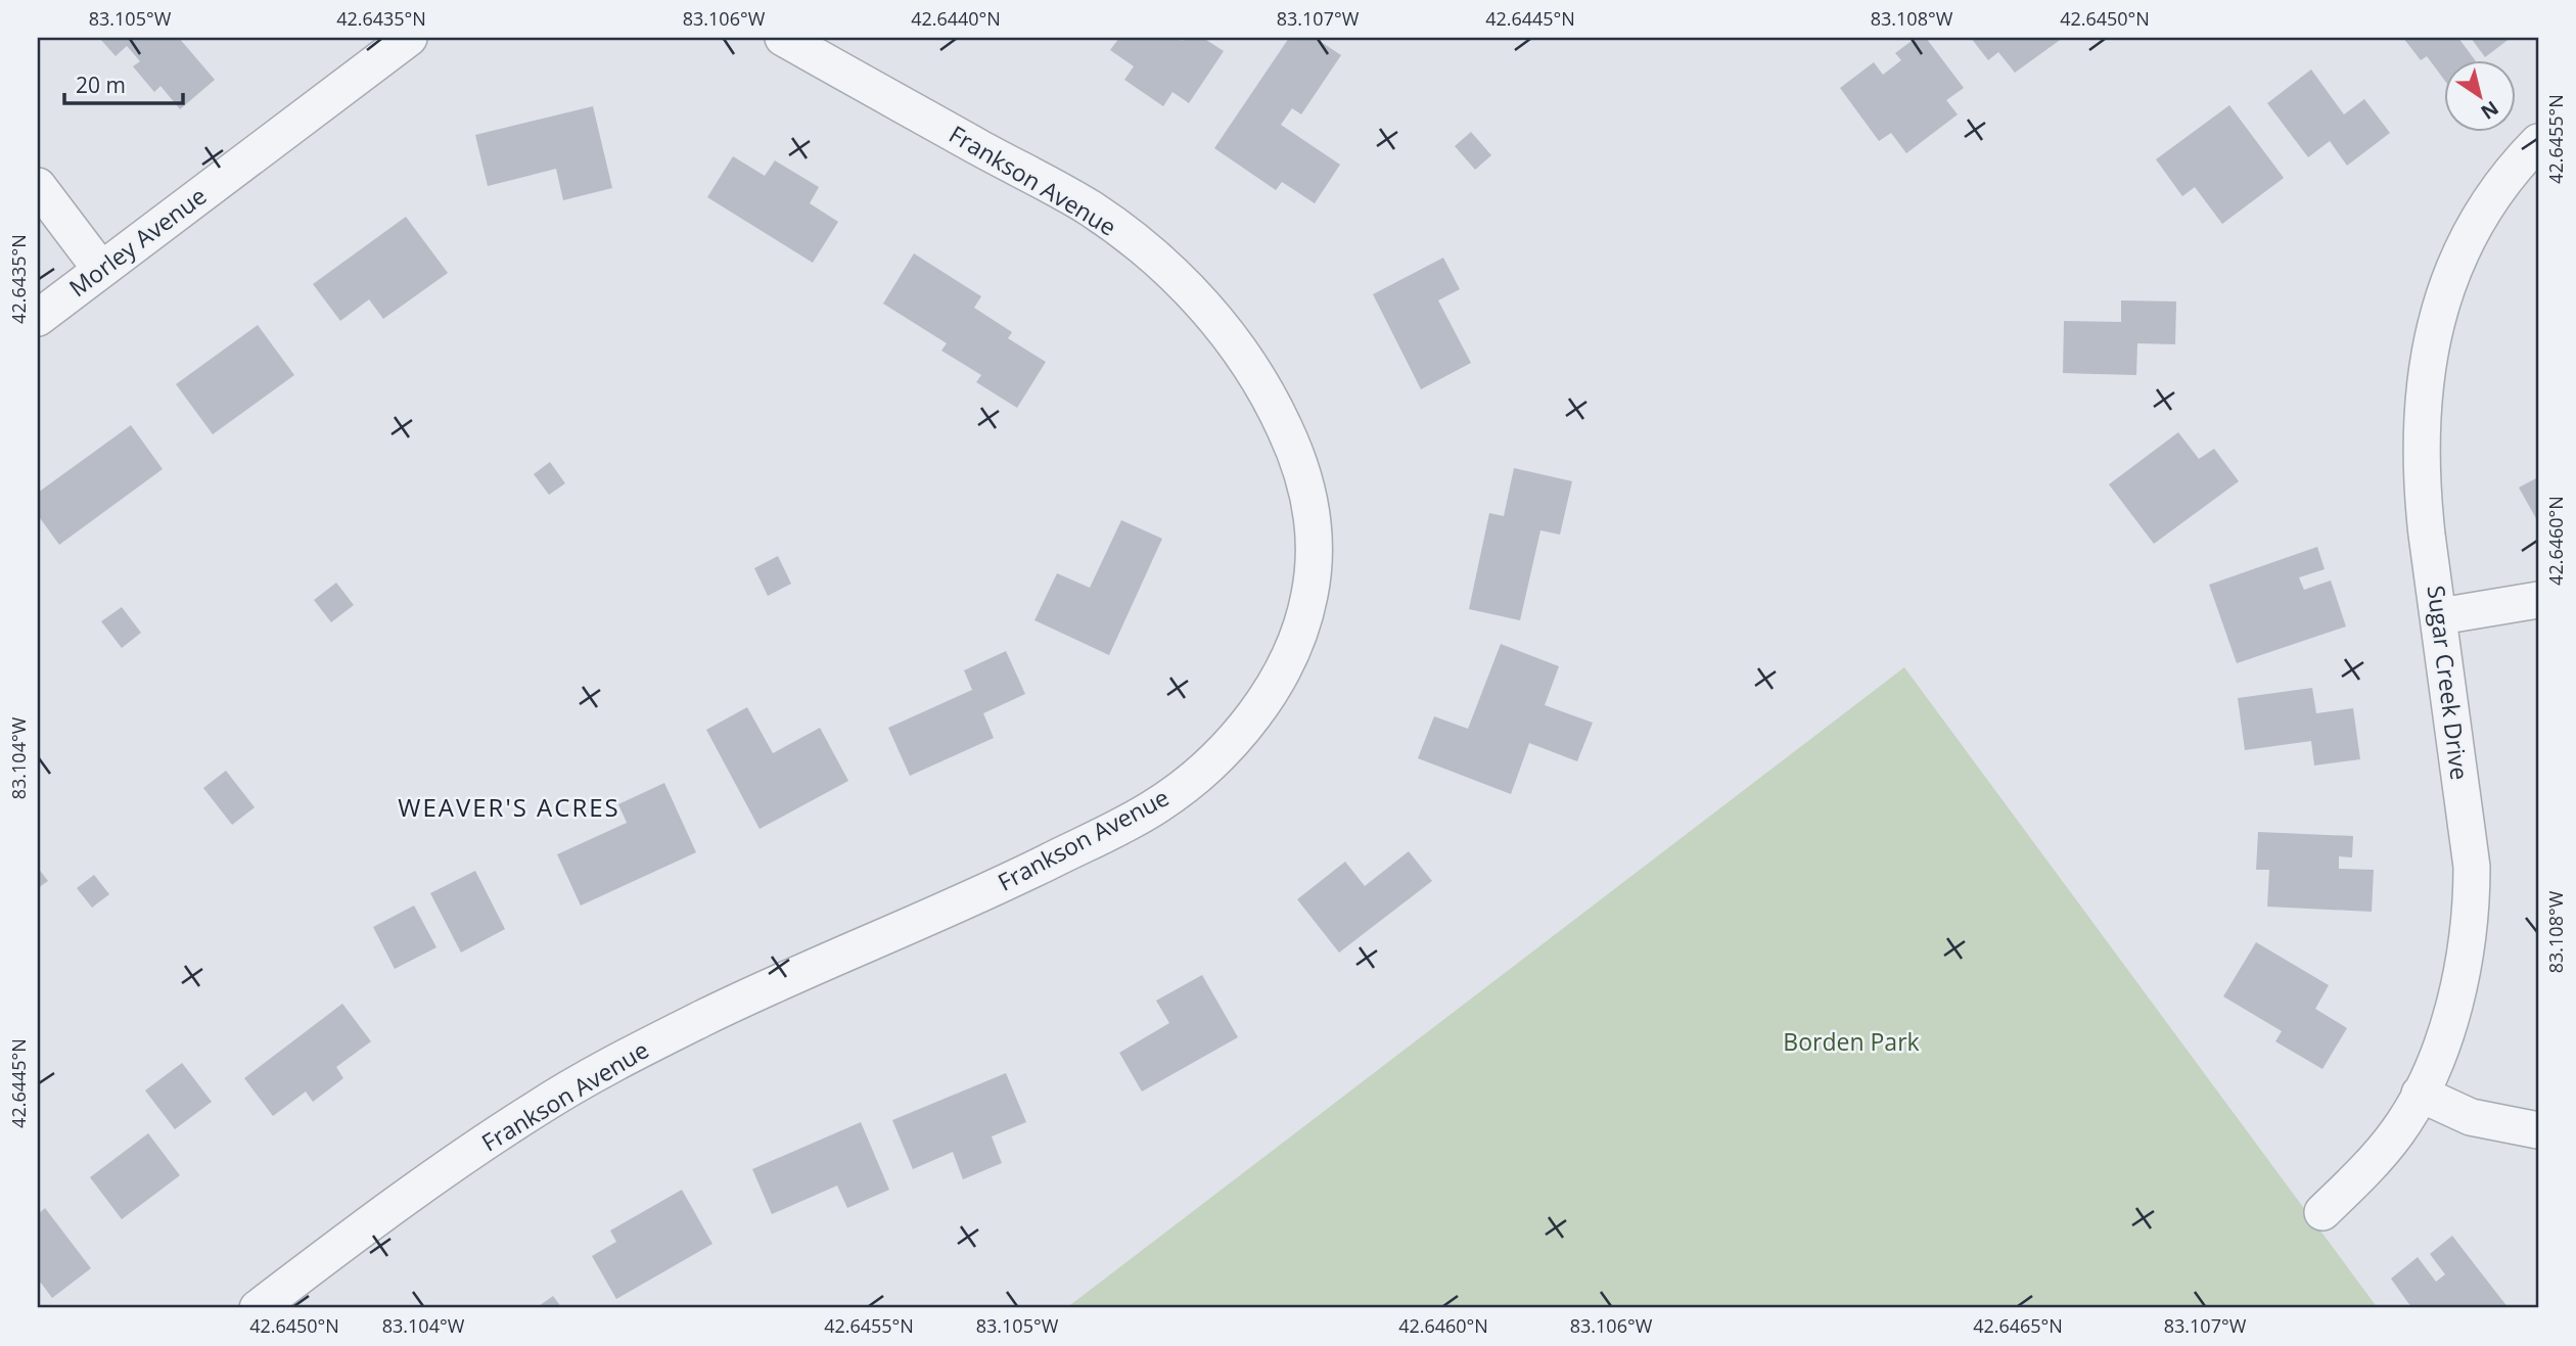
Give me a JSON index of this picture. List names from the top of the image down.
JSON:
{
  "streets": {
    "street": ["Frankson Avenue", "Morley Avenue", "Sugar Creek Drive"]
  },
  "districts": ["WEAVER'S ACRES"],
  "parks": ["Borden Park"],
  "scale_bar": "20 m",
  "north": "bottom right",
  "coordinates": [
    "83.105°W",
    "42.6435°N",
    "83.106°W",
    "42.6440°N",
    "83.107°W",
    "42.6445°N",
    "83.108°W",
    "42.6450°N",
    "42.6455°N",
    "42.6460°N",
    "83.104°W",
    "42.6465°N"
  ]
}
